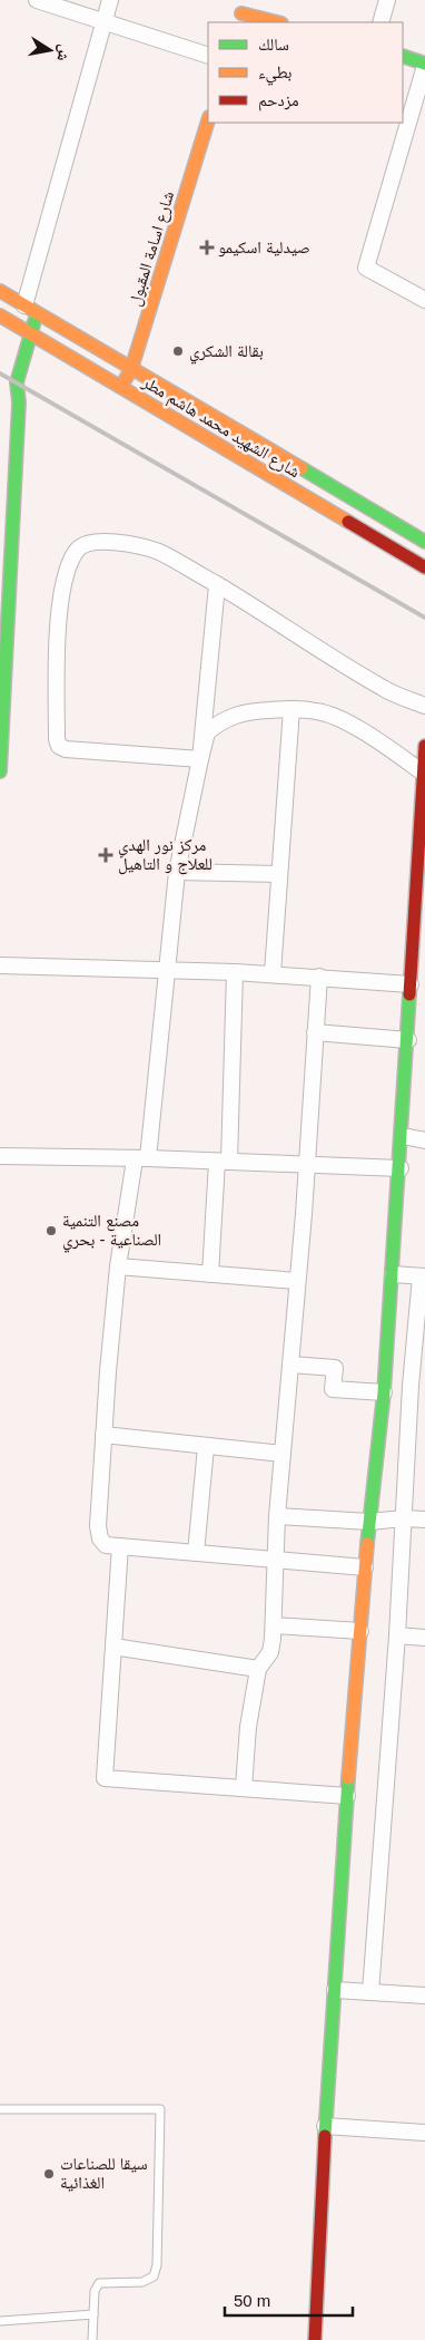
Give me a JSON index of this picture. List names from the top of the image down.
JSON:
{
  "streets": {
    "street": ["شارع اسامة المقبول", "شارع الشهيد محمد هاشم مطر"]
  },
  "crossings": [
    ["شارع اسامة المقبول", "شارع الشهيد محمد هاشم مطر"]
  ],
  "places": {
    "health": ["صيدلية اسكيمو", "مركز نور الهدي للعلاج و التاهيل"],
    "other": ["بقالة الشكري", "مصنع التنمية الصناعية - بحري", "سيقا للصناعات الغذائية"]
  },
  "legend": ["سالك", "بطيء", "مزدحم"],
  "scale_bar": "50 m",
  "north": "right"
}
